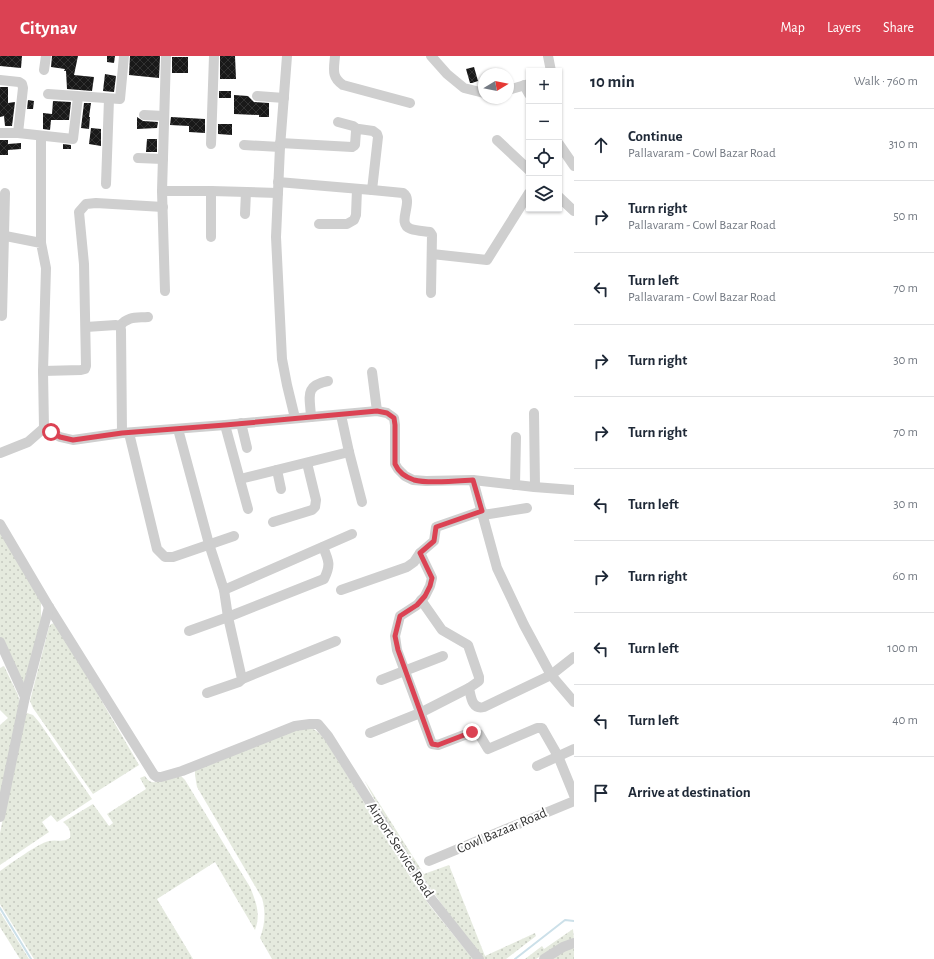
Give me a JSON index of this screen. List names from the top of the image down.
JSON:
{
  "streets": {
    "street": ["Cowl Bazaar Road", "Airport Service Road"]
  },
  "north": "right",
  "page": {
    "header": "Citynav",
    "nav": ["Map", "Layers", "Share"],
    "heading": ["10 min", "Walk · 760 m"],
    "map_buttons": ["+", "−"],
    "list": [
      ["Continue", "Pallavaram - Cowl Bazar Road", "310 m"],
      ["Turn right", "Pallavaram - Cowl Bazar Road", "50 m"],
      ["Turn left", "Pallavaram - Cowl Bazar Road", "70 m"],
      ["Turn right", "30 m"],
      ["Turn right", "70 m"],
      ["Turn left", "30 m"],
      ["Turn right", "60 m"],
      ["Turn left", "100 m"],
      ["Turn left", "40 m"],
      "Arrive at destination"
    ]
  }
}
